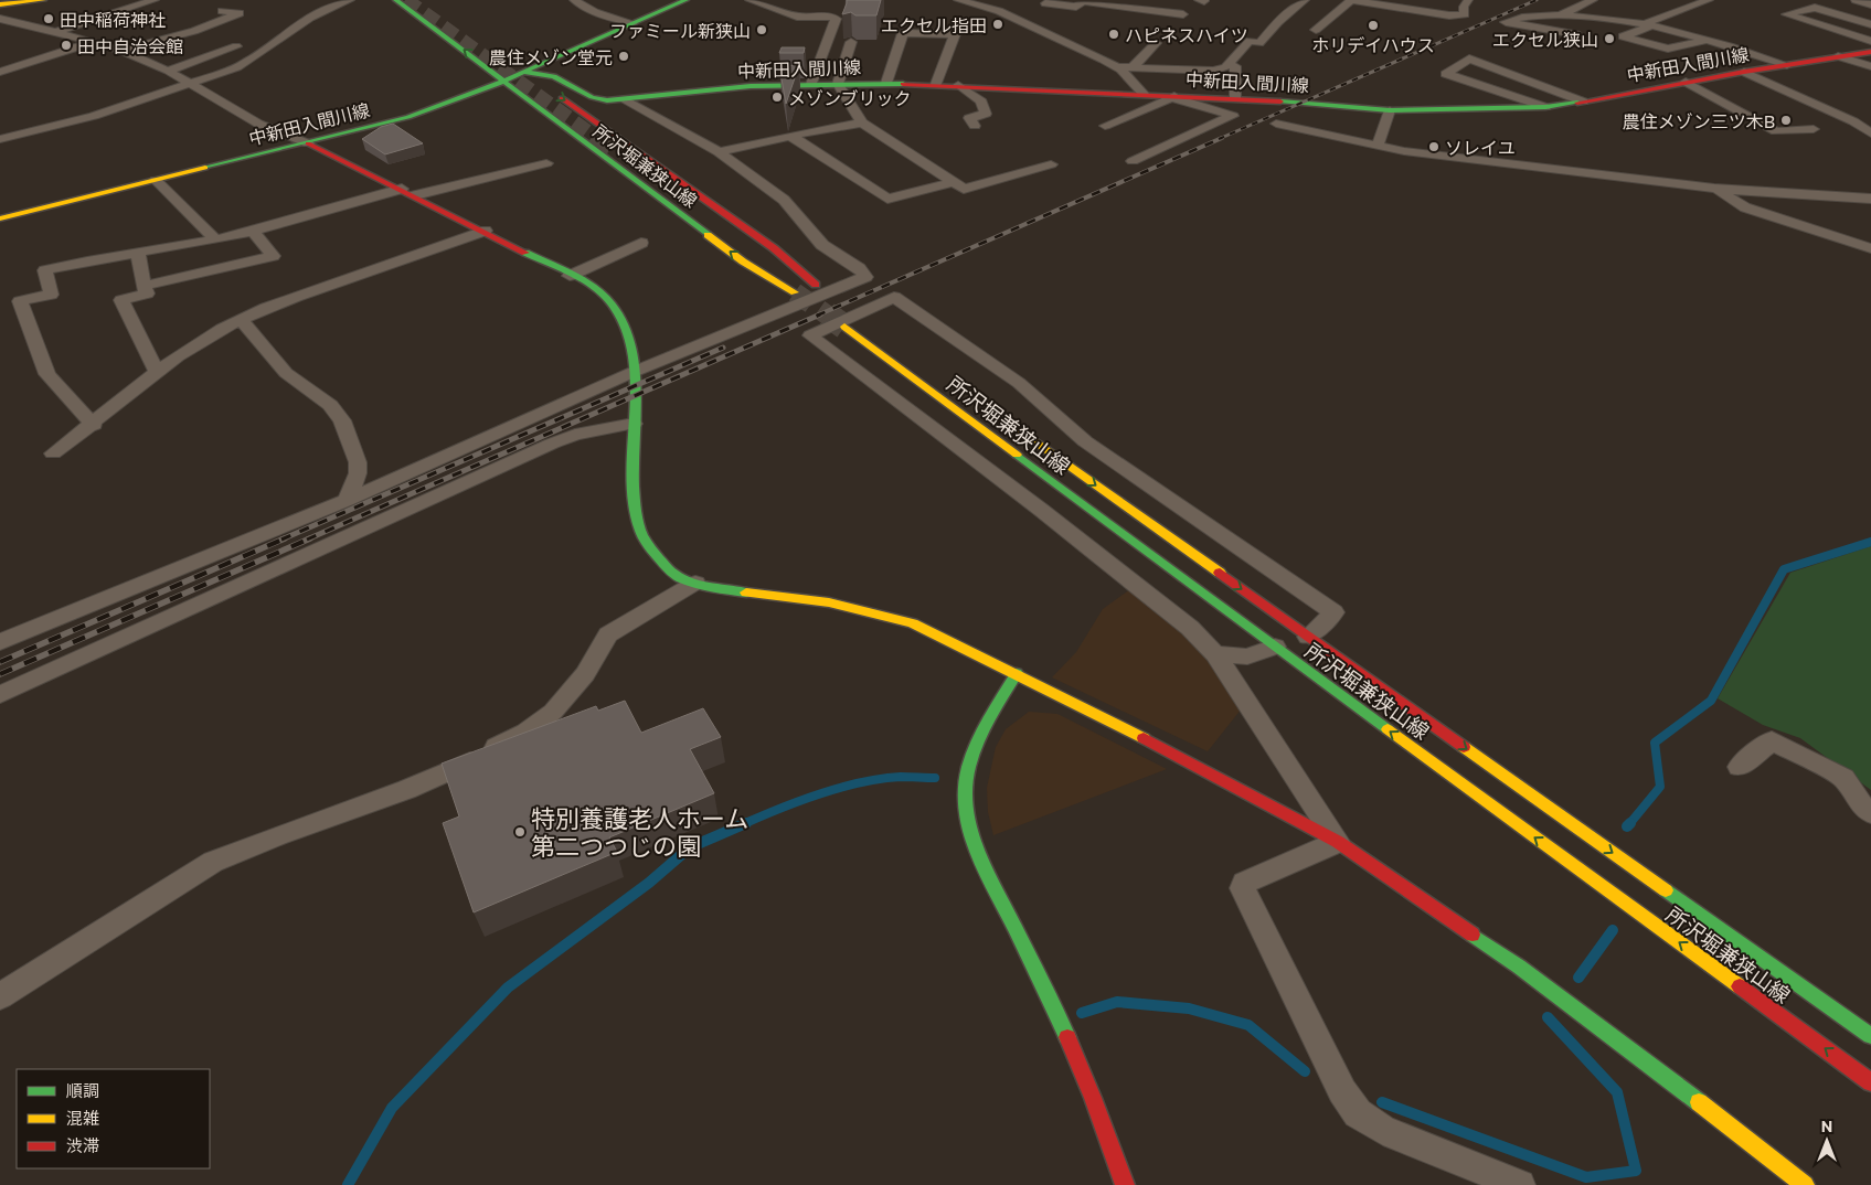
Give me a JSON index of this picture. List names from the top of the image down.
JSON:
{
  "streets": {
    "main road": ["中新田入間川線", "所沢堀兼狭山線"]
  },
  "crossings": [
    ["中新田入間川線", "所沢堀兼狭山線"]
  ],
  "places": [
    "田中稲荷神社",
    "エクセル指田",
    "ホリデイハウス",
    "ファミール新狭山",
    "ハピネスハイツ",
    "エクセル狭山",
    "田中自治会館",
    "農住メゾン堂元",
    "メゾンブリック",
    "農住メゾン三ツ木B",
    "ソレイユ",
    "特別養護老人ホーム 第二つつじの園"
  ],
  "legend": ["順調", "混雑", "渋滞"],
  "north": "top"
}
